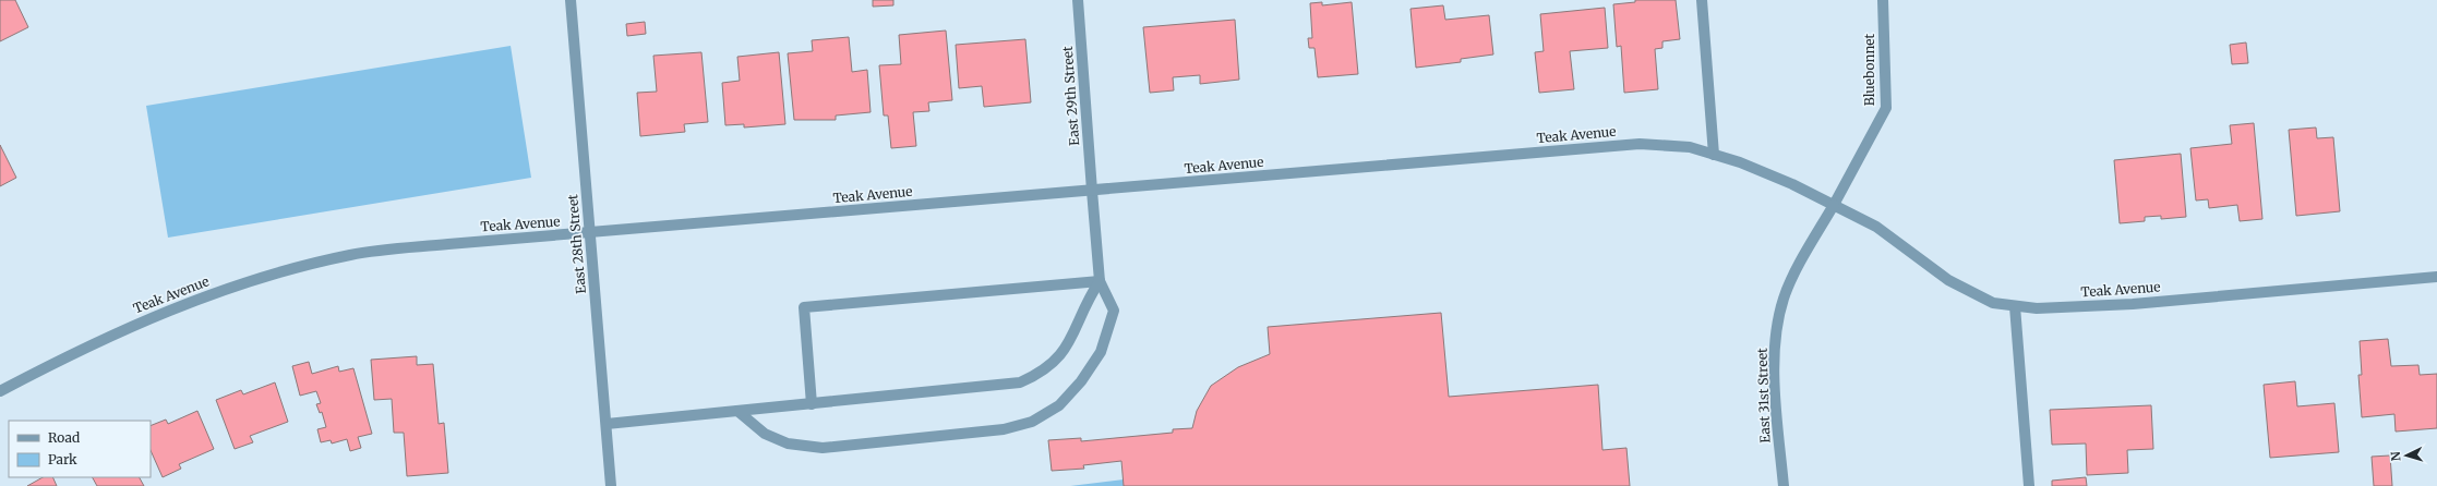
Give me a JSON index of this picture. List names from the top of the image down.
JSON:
{
  "streets": {
    "street": [
      "Bluebonnet",
      "East 29th Street",
      "Teak Avenue",
      "East 28th Street",
      "East 31st Street"
    ]
  },
  "crossings": [
    ["Bluebonnet", "Teak Avenue"],
    ["Bluebonnet", "East 31st Street"],
    ["East 29th Street", "Teak Avenue"],
    ["Teak Avenue", "East 28th Street"],
    ["Teak Avenue", "East 31st Street"]
  ],
  "legend": ["Road", "Park"],
  "north": "left"
}
